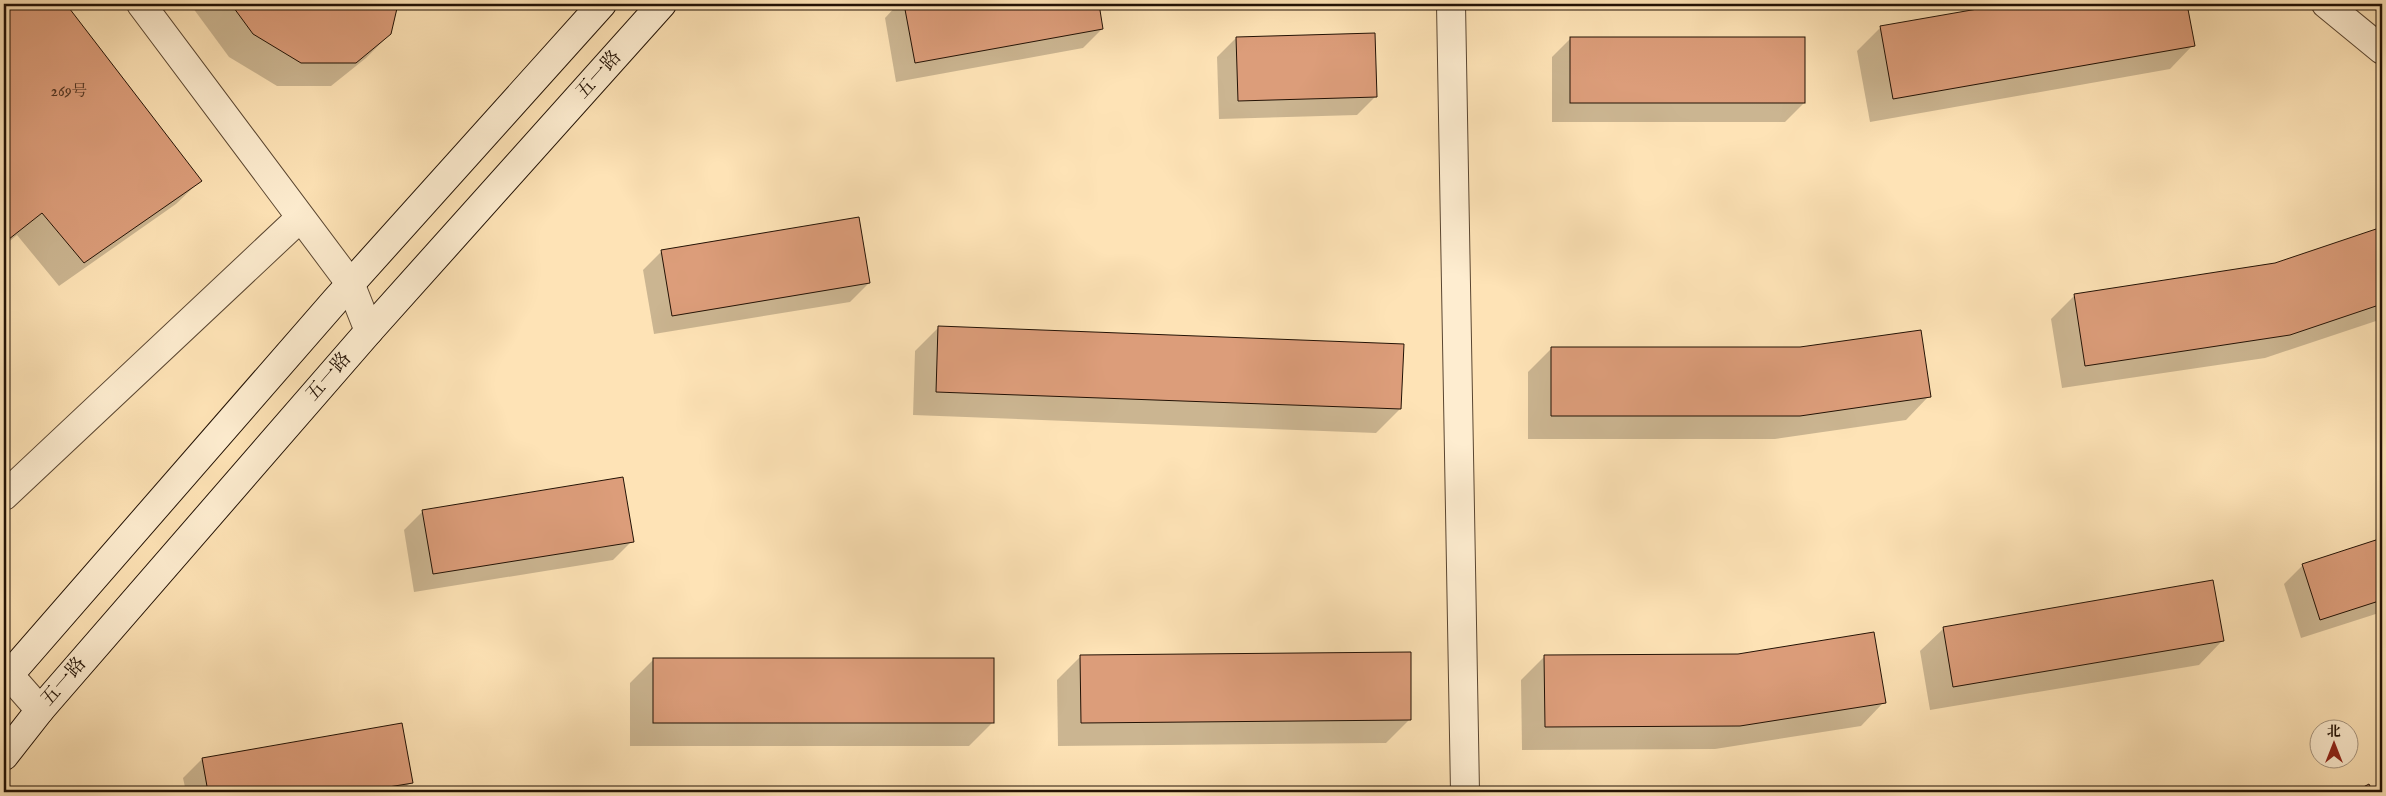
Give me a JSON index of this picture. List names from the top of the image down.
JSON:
{
  "streets": {
    "main road": ["五一路"]
  },
  "house_numbers": ["269号"],
  "north": "top"
}
